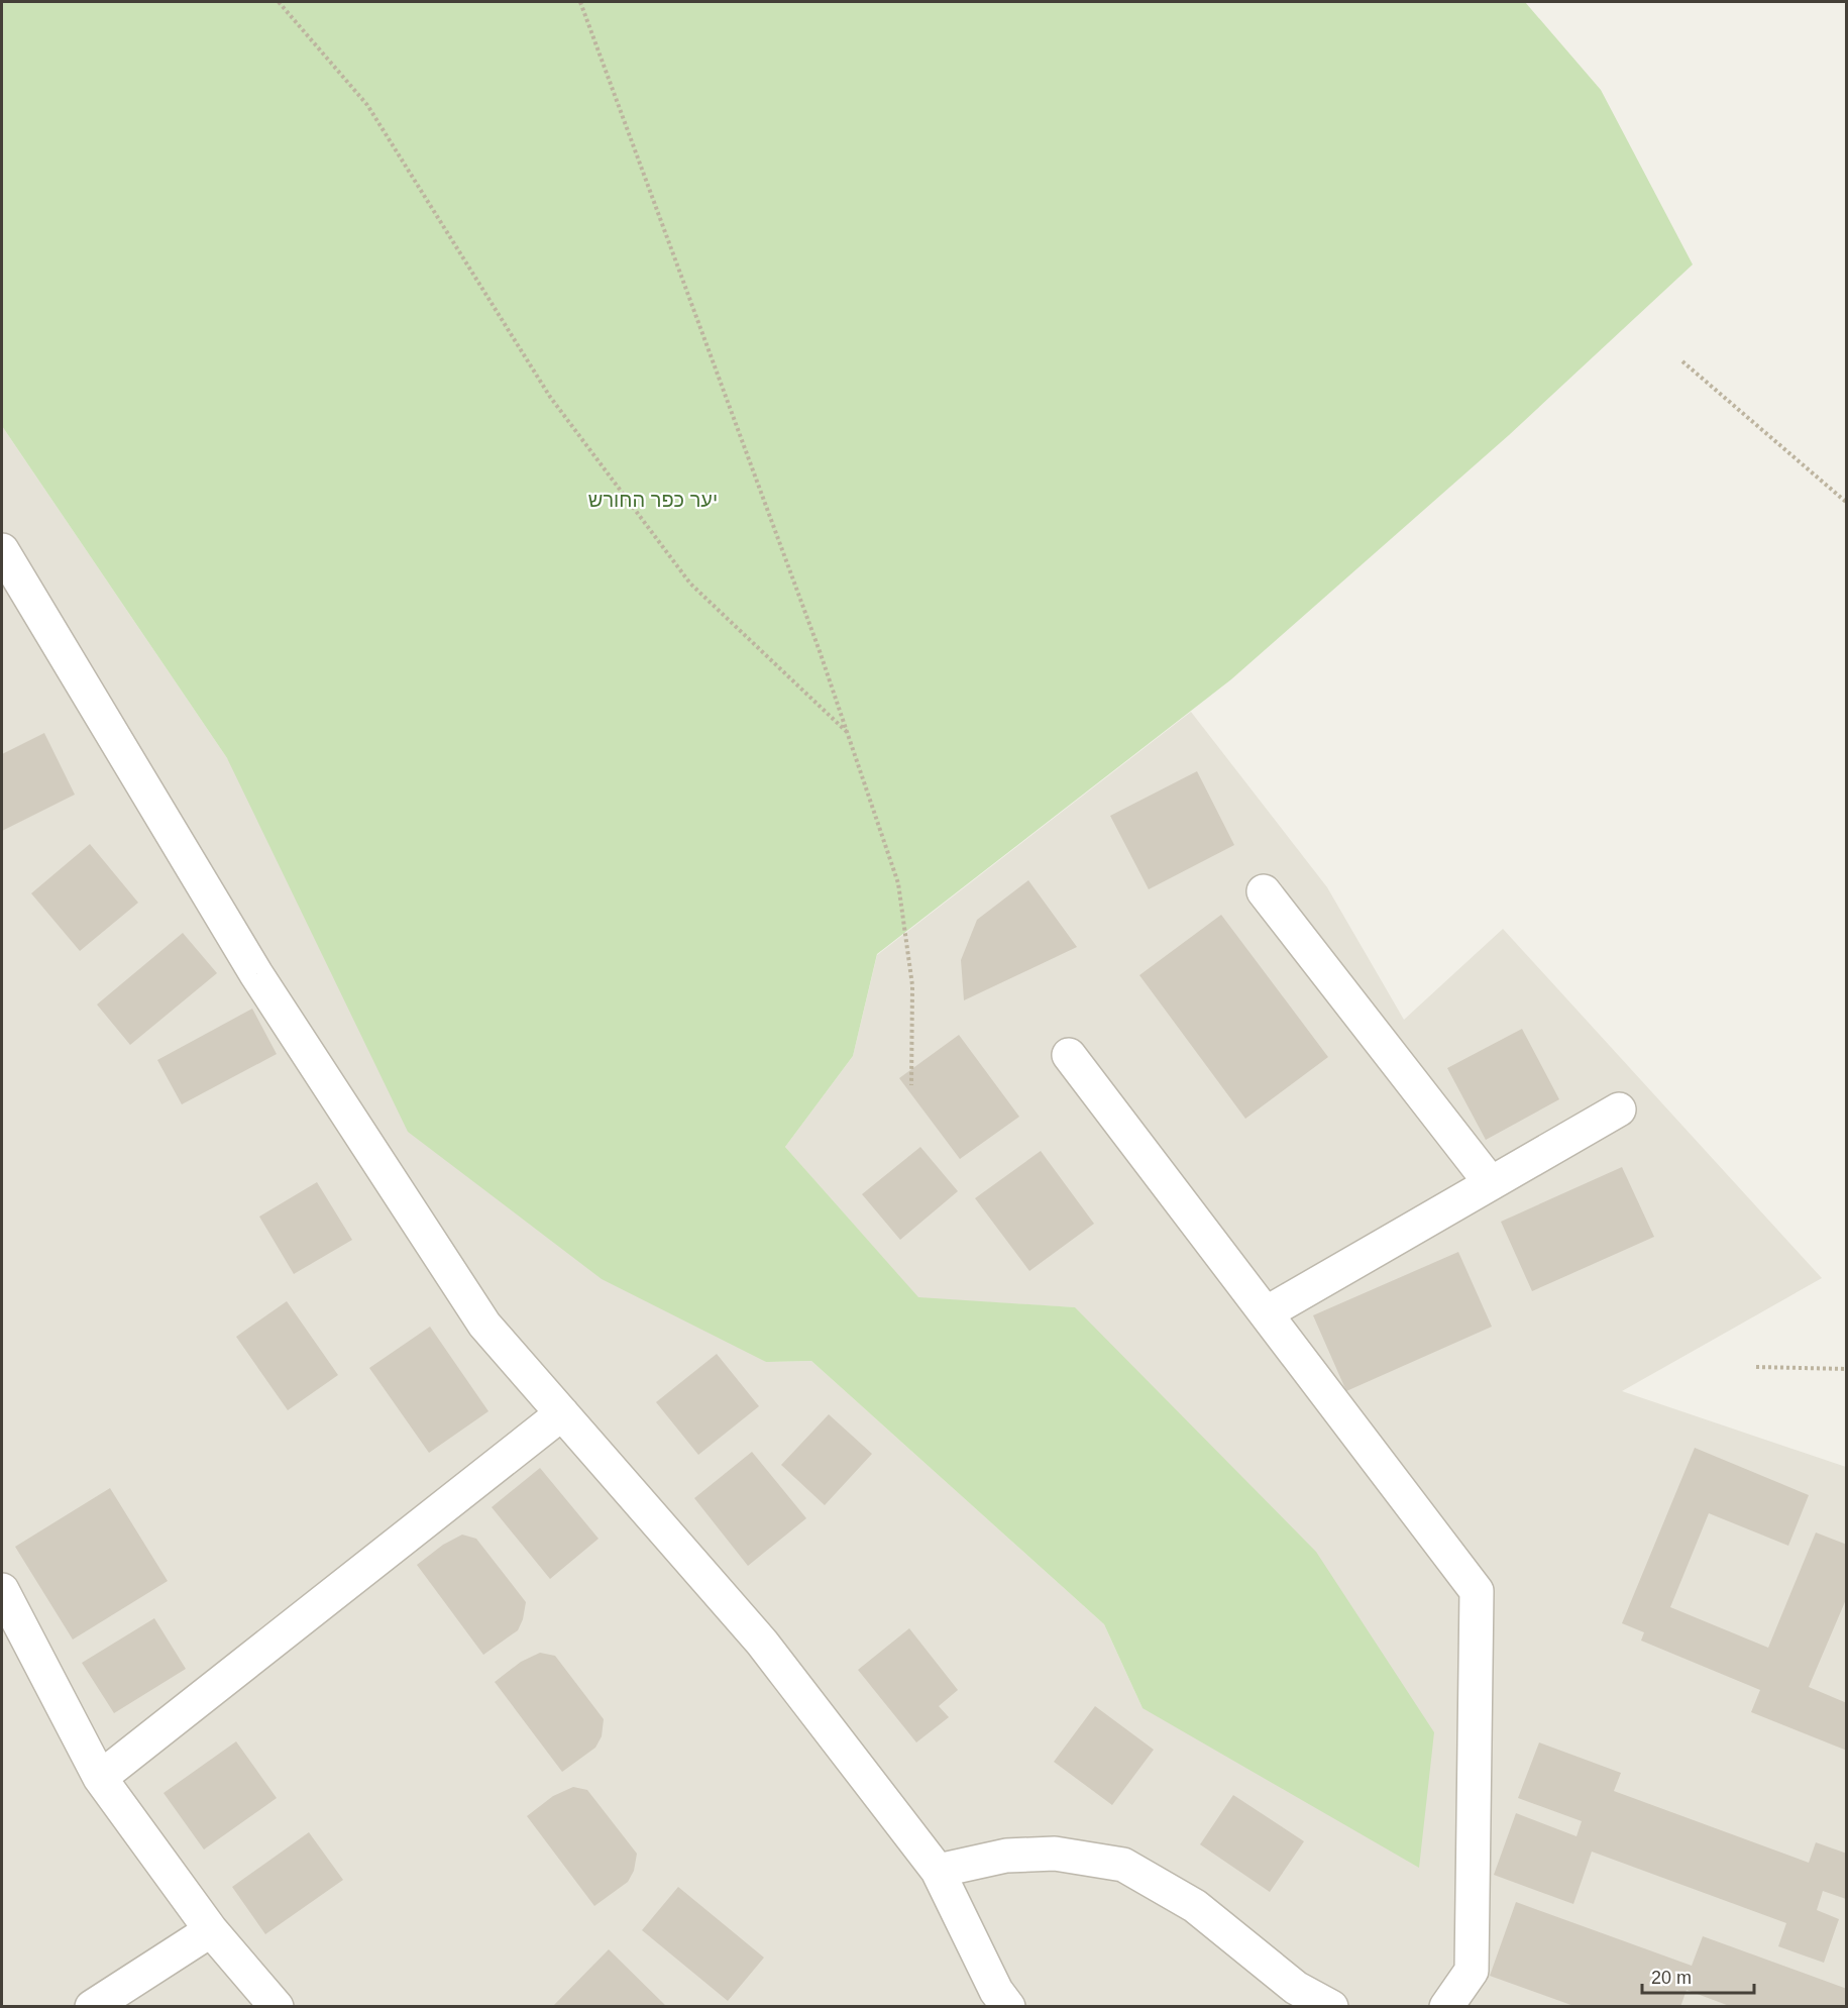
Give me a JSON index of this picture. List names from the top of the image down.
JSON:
{
  "parks": ["יער כפר החורש"],
  "scale_bar": "20 m"
}
